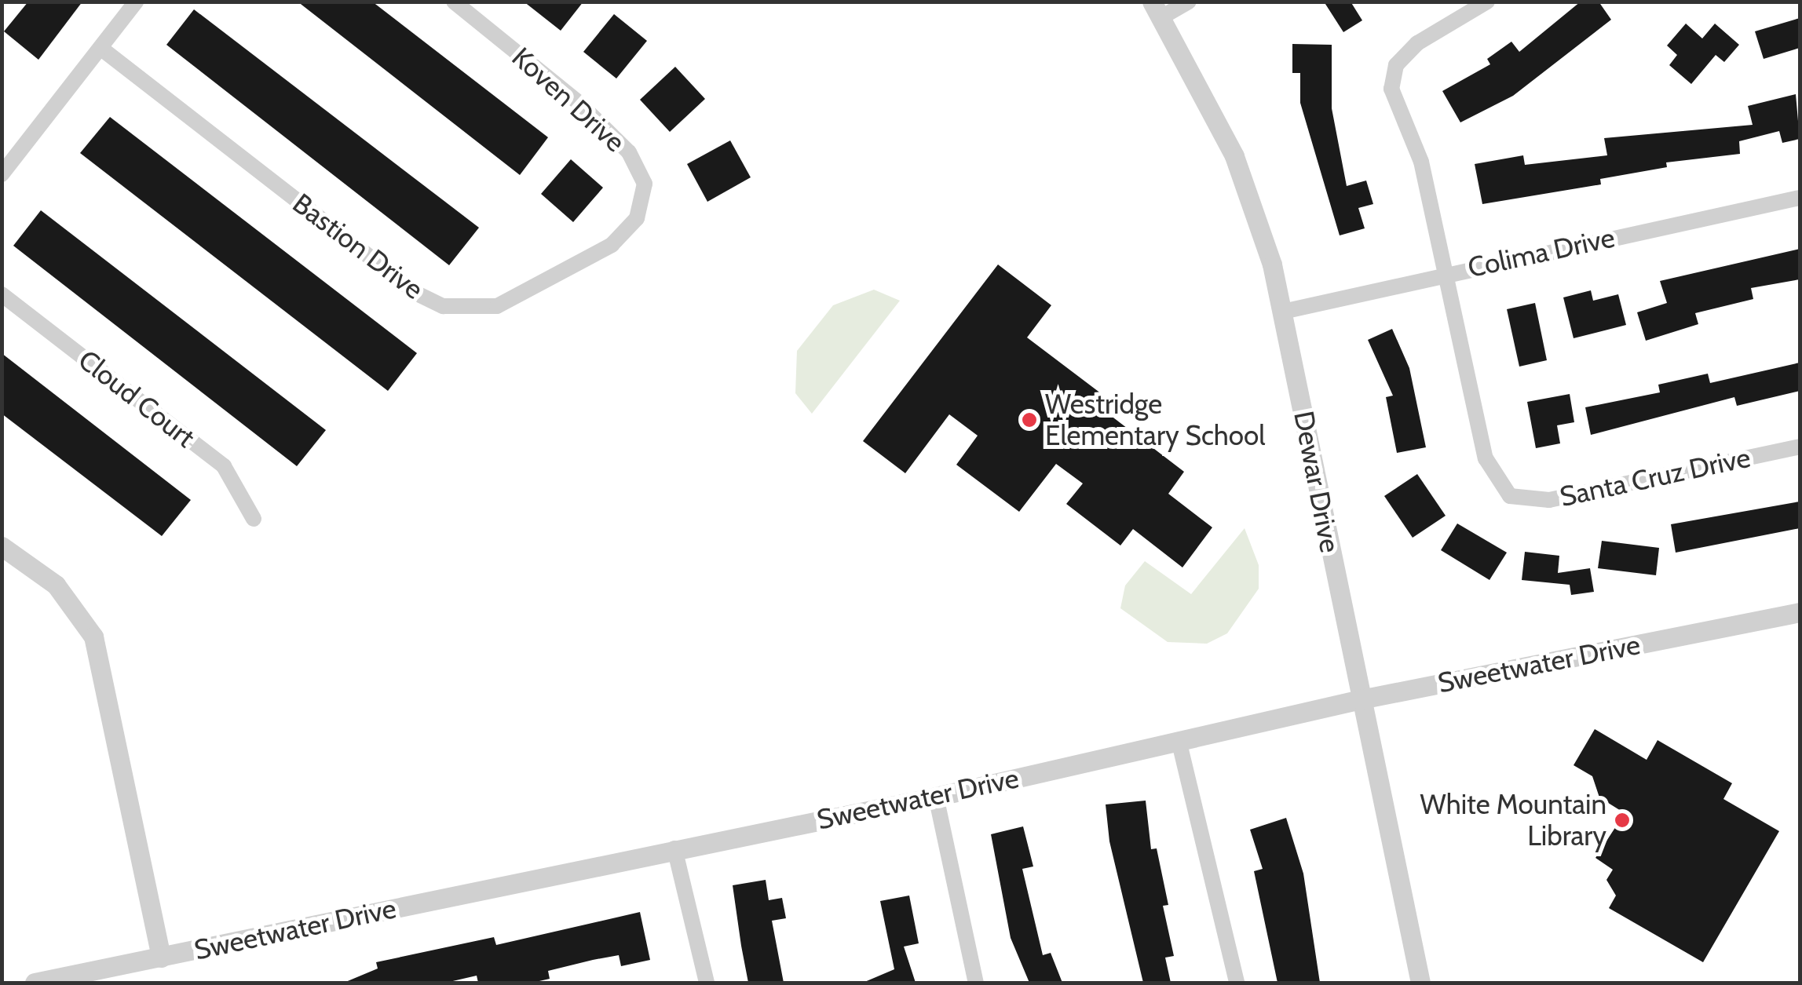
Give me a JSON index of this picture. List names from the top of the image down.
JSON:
{
  "streets": {
    "street": [
      "Koven Drive",
      "Bastion Drive",
      "Colima Drive",
      "Cloud Court",
      "Santa Cruz Drive",
      "Dewar Drive",
      "Sweetwater Drive"
    ]
  },
  "crossings": [
    ["Koven Drive", "Bastion Drive"],
    ["Colima Drive", "Santa Cruz Drive"],
    ["Colima Drive", "Dewar Drive"],
    ["Dewar Drive", "Sweetwater Drive"]
  ],
  "places": ["Westridge Elementary School", "White Mountain Library"]
}
